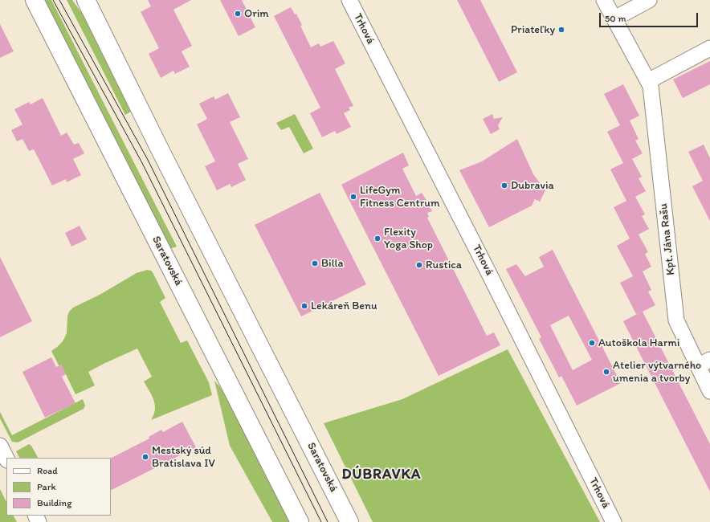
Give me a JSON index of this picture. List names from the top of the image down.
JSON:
{
  "streets": {
    "main road": ["Saratovská"],
    "street": ["Trhová", "Kpt. Jána Rašu"]
  },
  "districts": ["DÚBRAVKA"],
  "places": [
    "Orim",
    "Priateľky",
    "Dubravia",
    "LifeGym Fitness Centrum",
    "Flexity Yoga Shop",
    "Billa",
    "Rustica",
    "Lekáreň Benu",
    "Autoškola Harmi",
    "Atelier výtvarného umenia a tvorby",
    "Mestský súd Bratislava IV"
  ],
  "legend": ["Road", "Park", "Building"],
  "scale_bar": "50 m"
}
